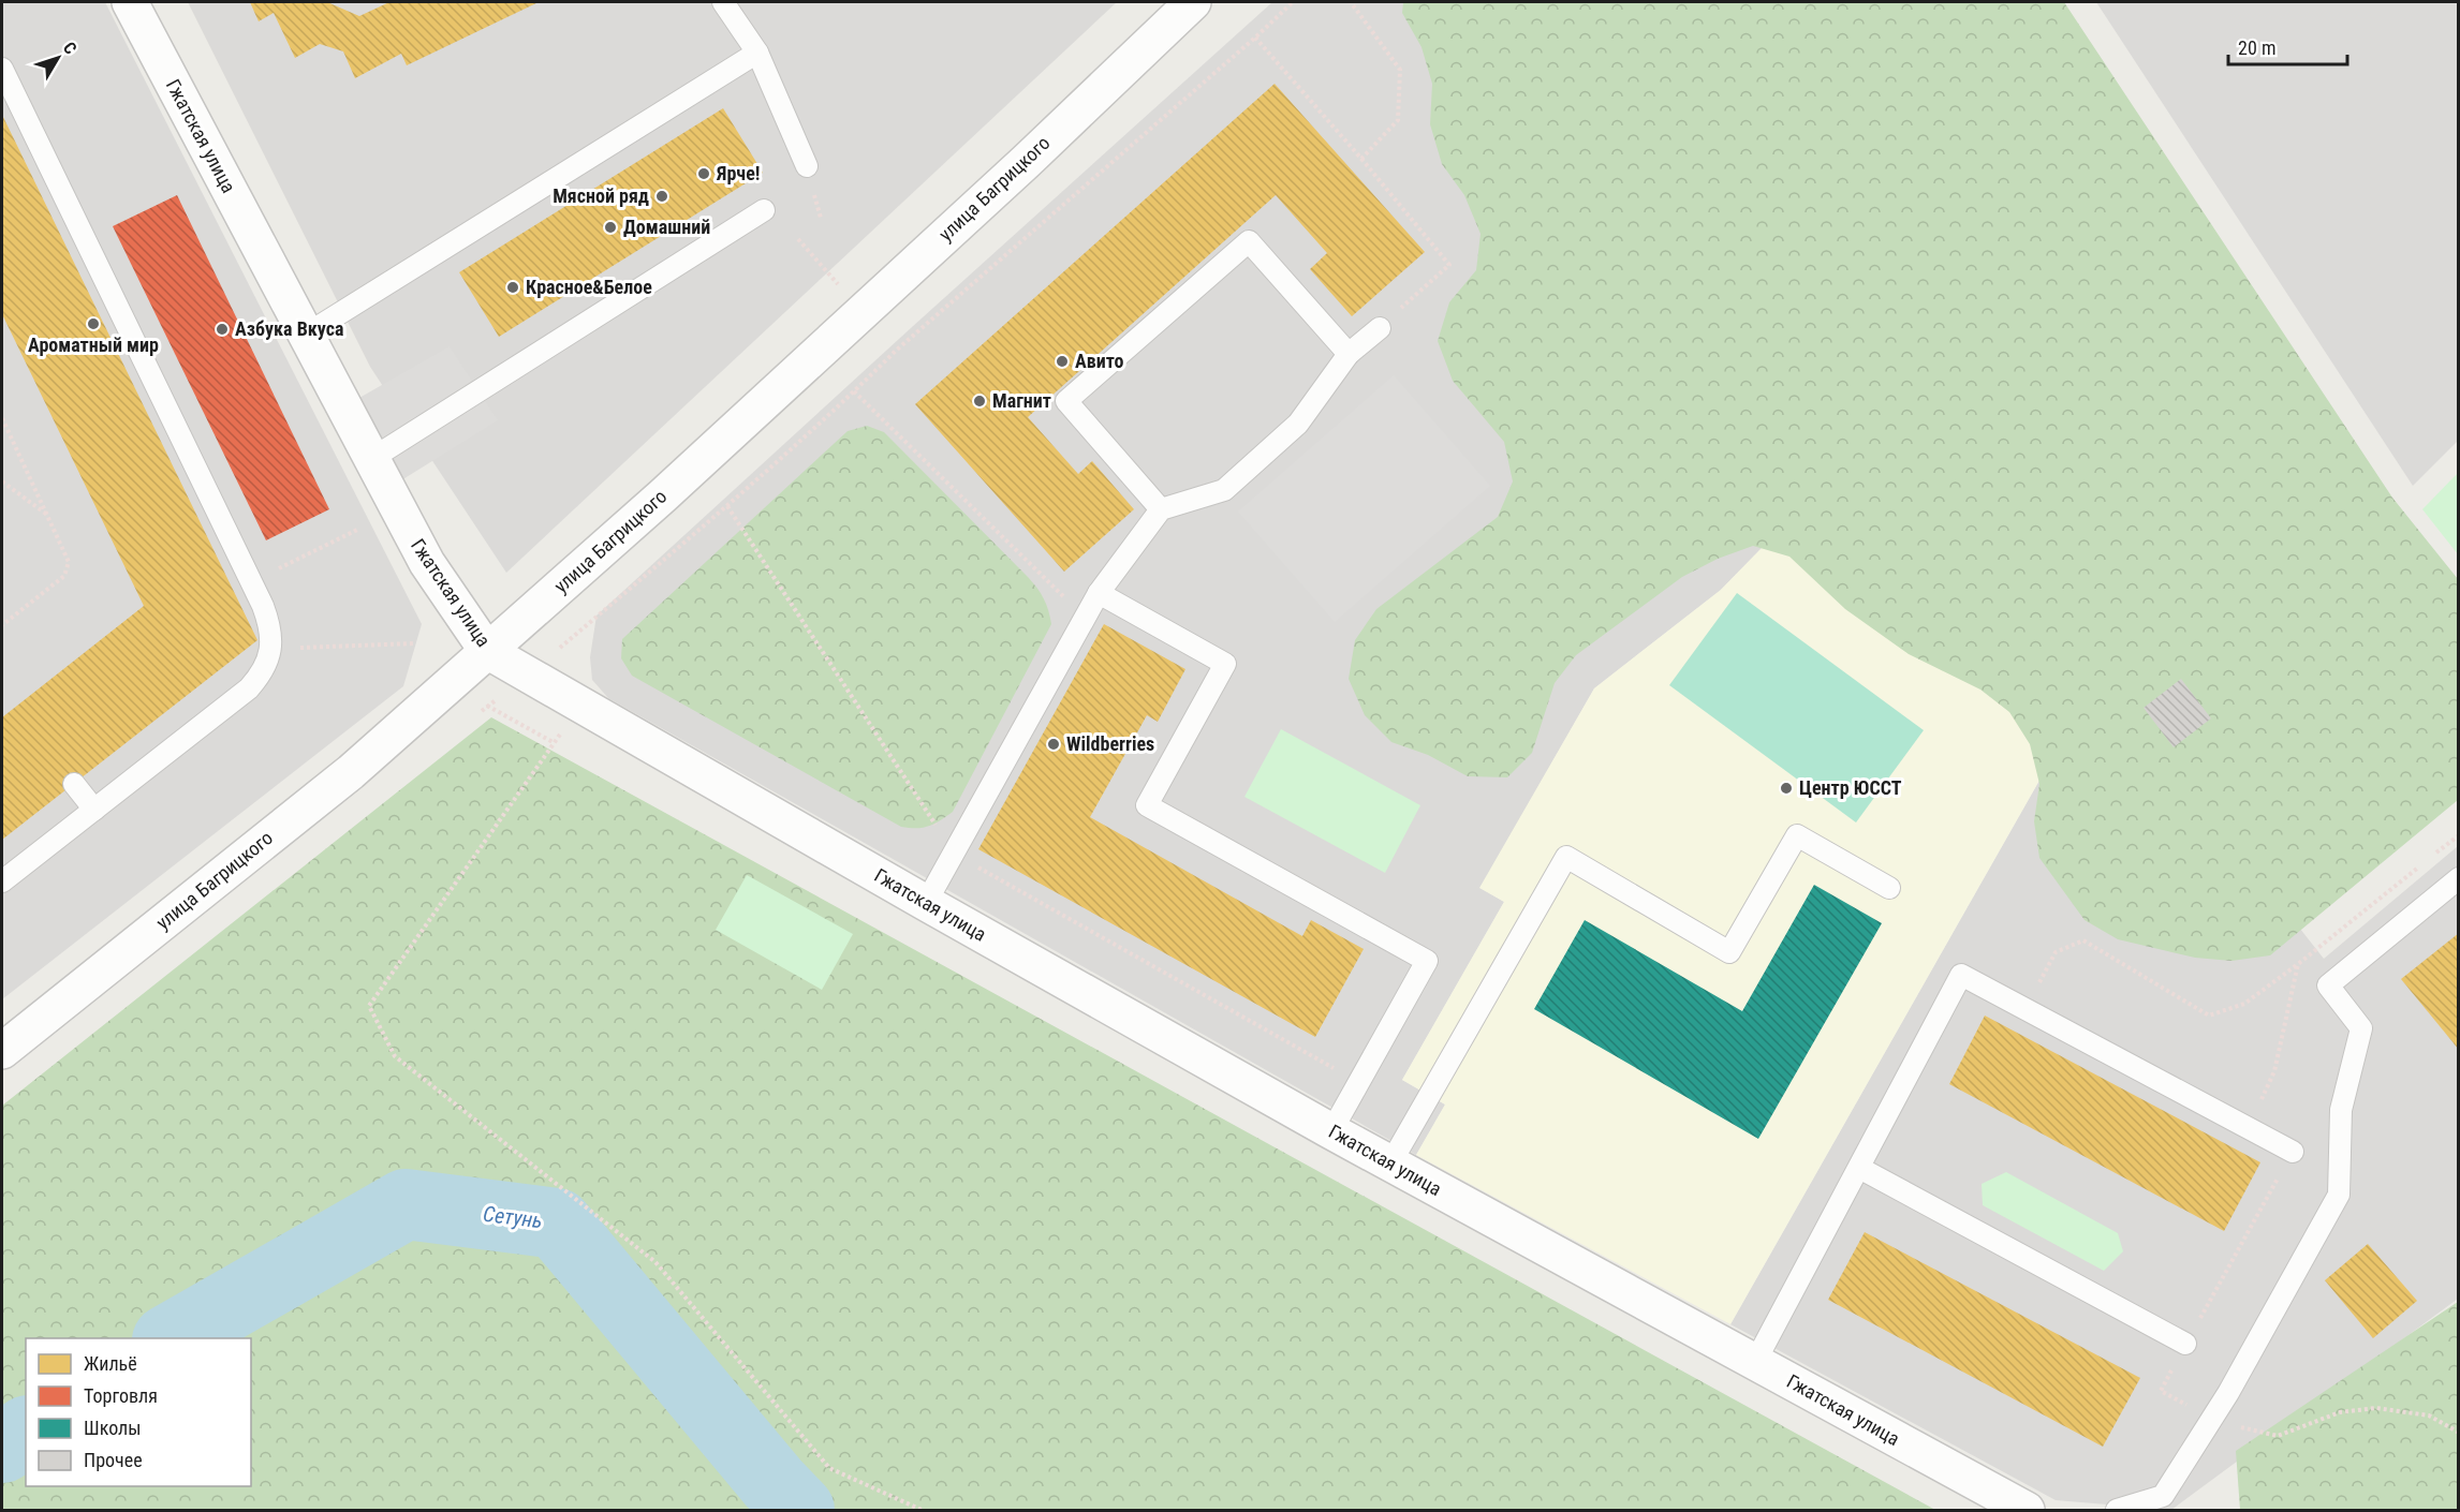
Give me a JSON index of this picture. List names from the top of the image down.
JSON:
{
  "streets": {
    "street": ["Гжатская улица", "улица Багрицкого"]
  },
  "crossings": [
    ["Гжатская улица", "улица Багрицкого"]
  ],
  "water": ["Сетунь"],
  "places": [
    "Ярче!",
    "Мясной ряд",
    "Домашний",
    "Красное&Белое",
    "Ароматный мир",
    "Азбука Вкуса",
    "Авито",
    "Магнит",
    "Wildberries",
    "Центр ЮССТ"
  ],
  "legend": [
    "Жильё",
    "Торговля",
    "Школы",
    "Прочее"
  ],
  "scale_bar": "20 m",
  "north": "top right"
}
